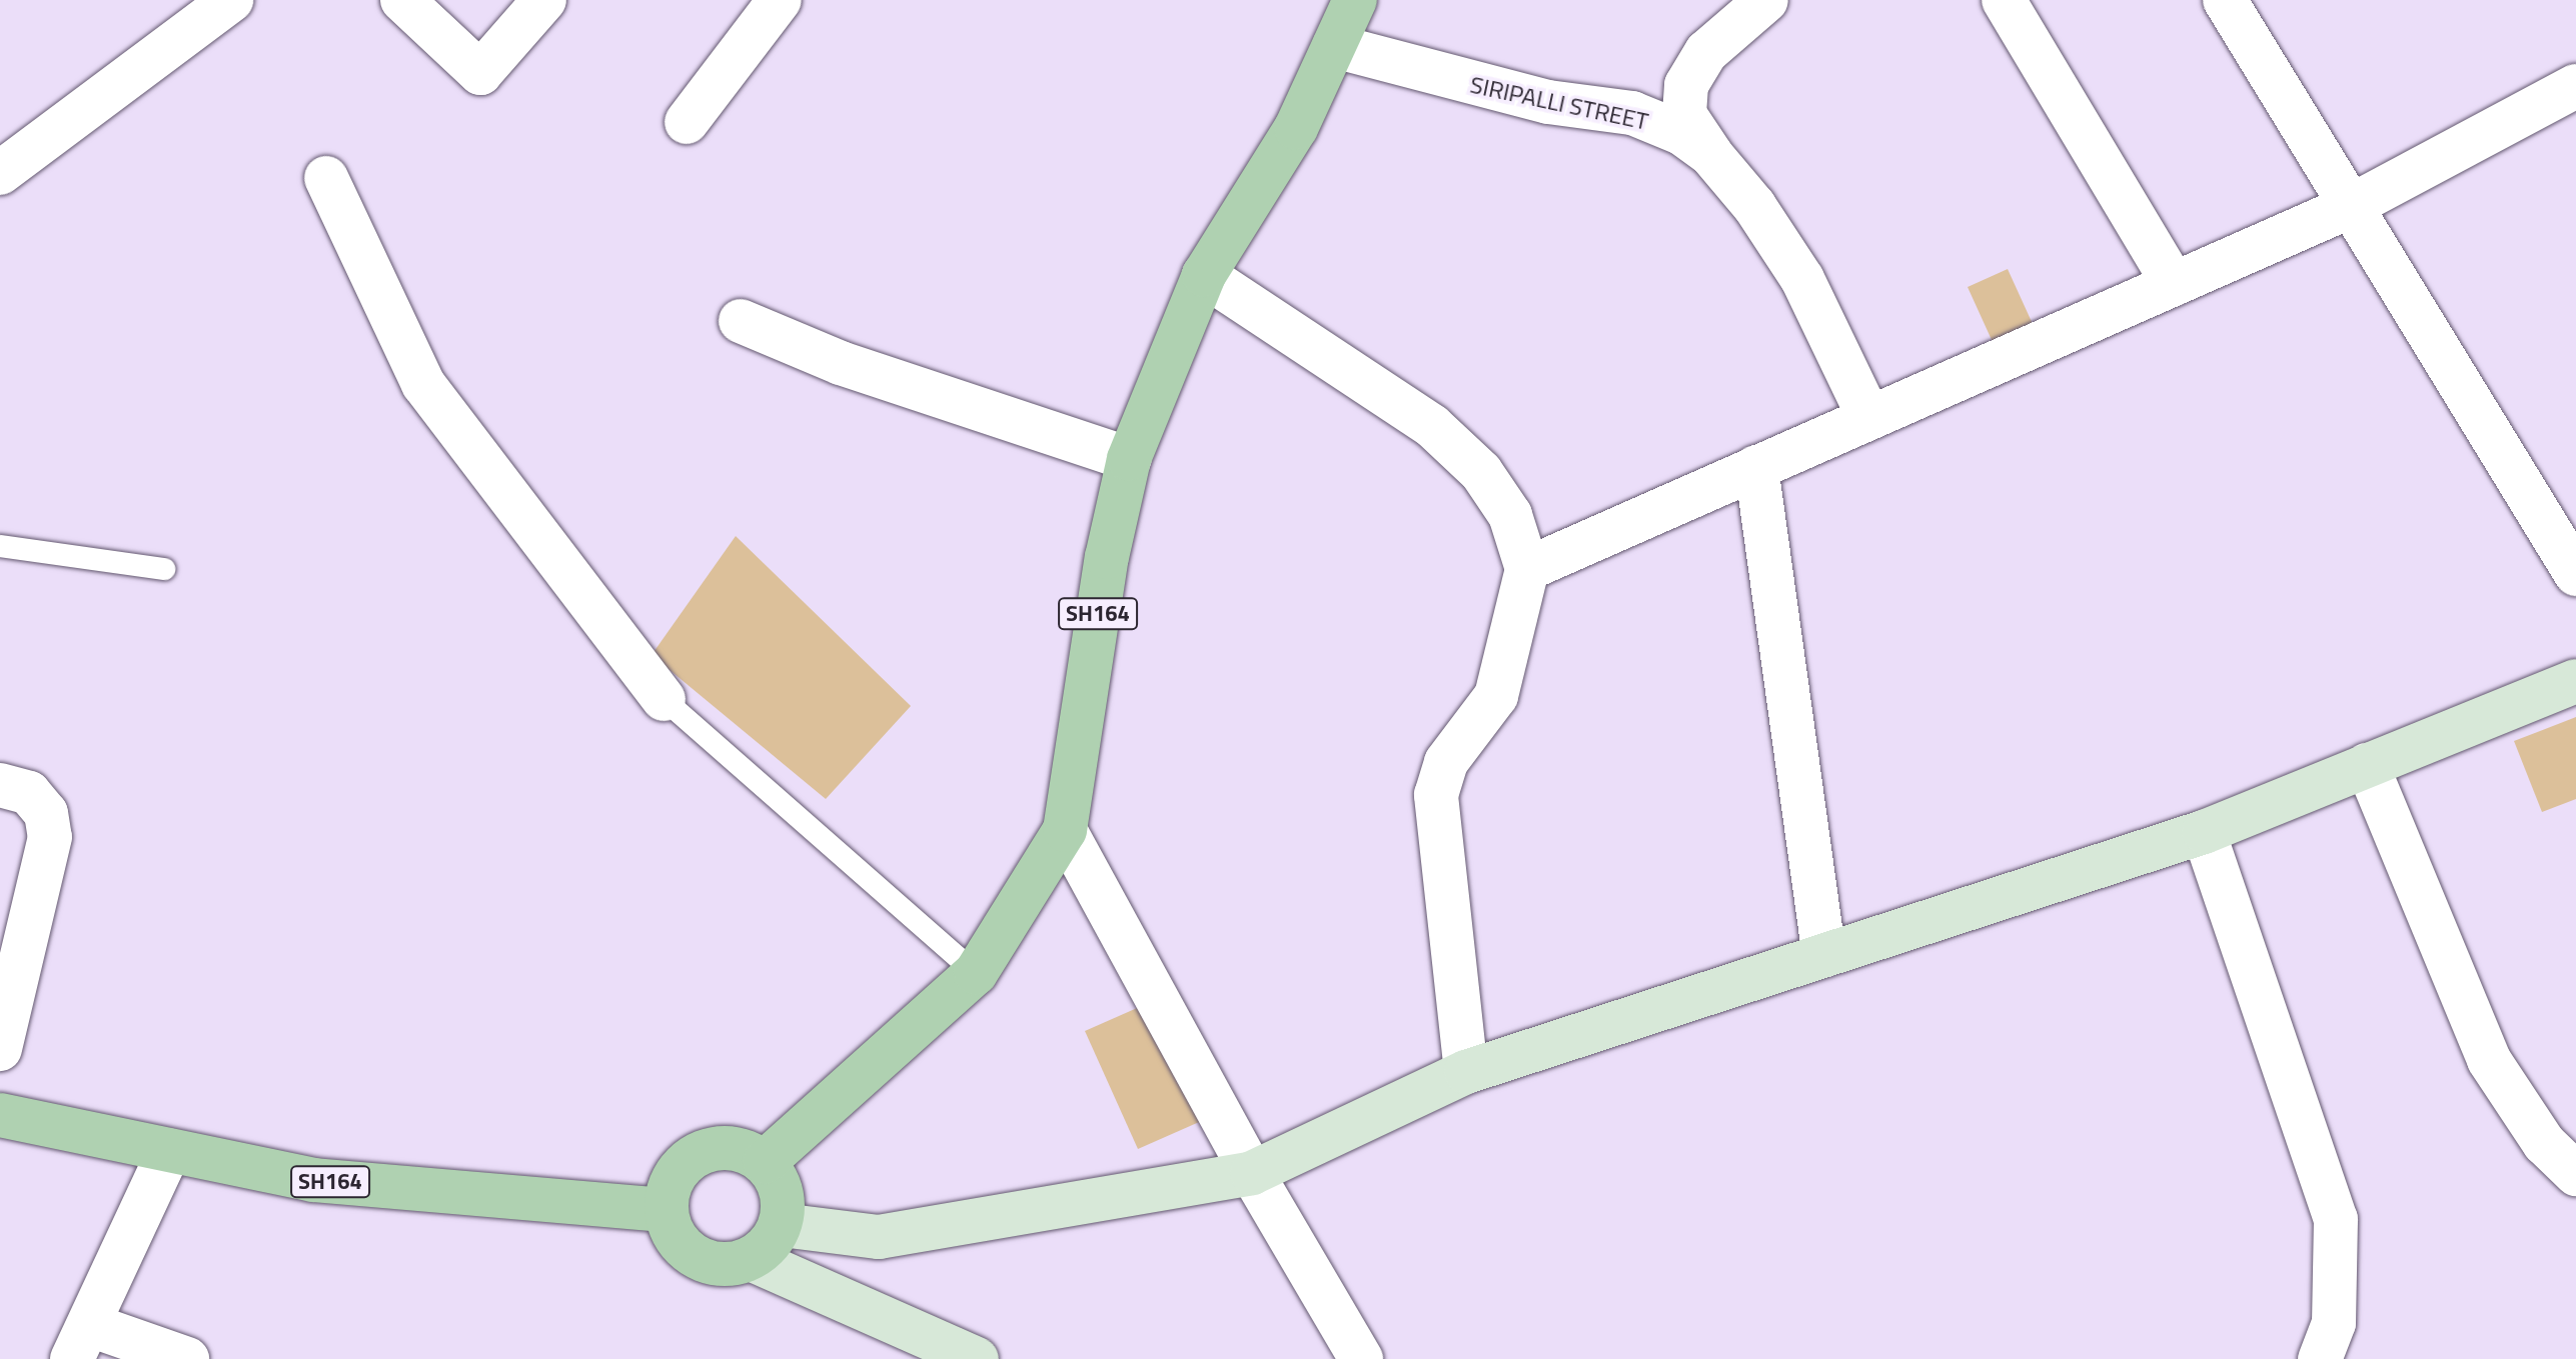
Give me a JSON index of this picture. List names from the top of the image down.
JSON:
{
  "streets": {
    "main road": ["SH164"],
    "street": ["SIRIPALLI STREET"]
  },
  "crossings": [
    ["SIRIPALLI STREET", "SH164"]
  ]
}
